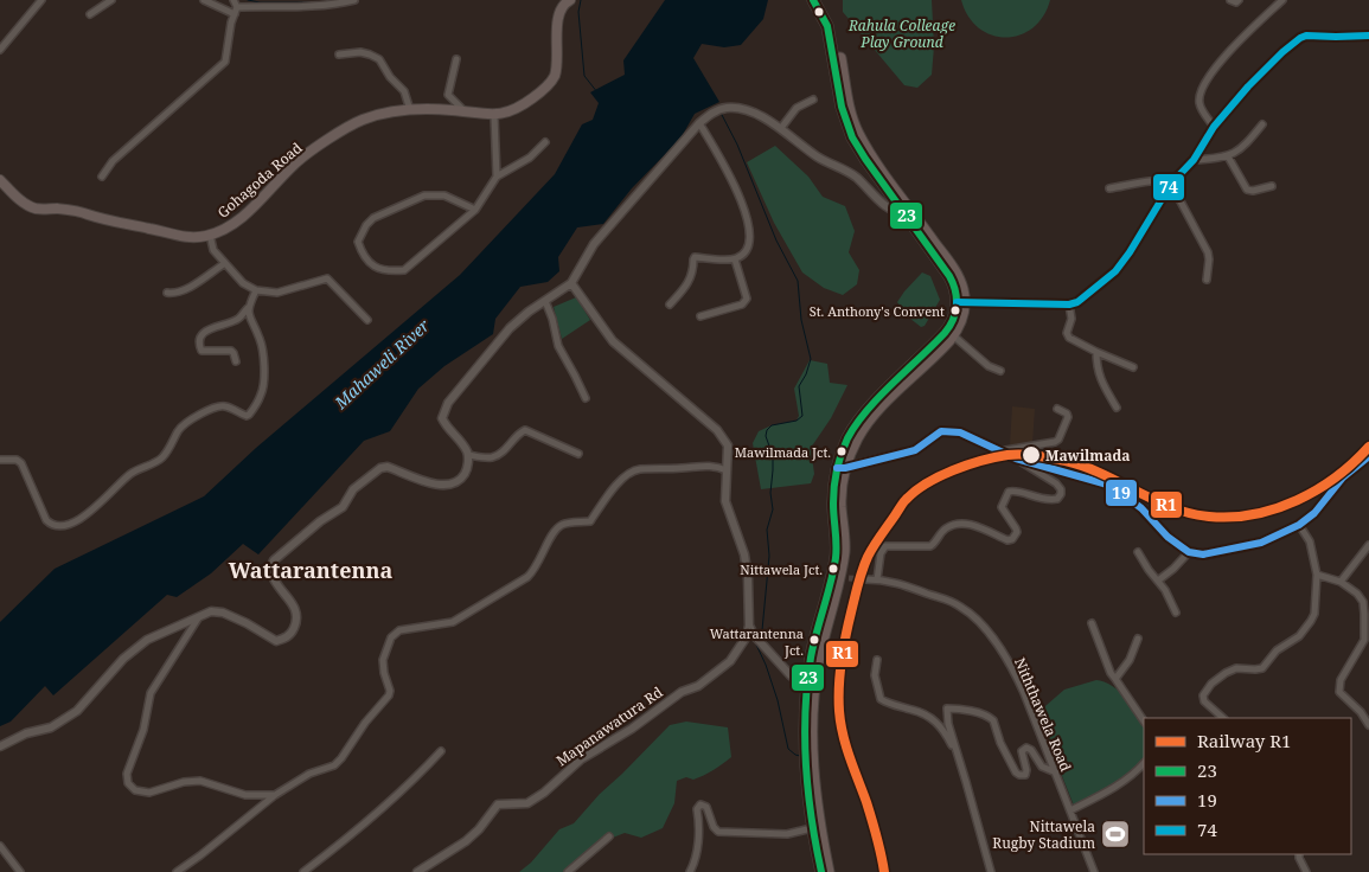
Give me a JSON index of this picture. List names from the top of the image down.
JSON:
{
  "streets": {
    "main road": ["Gohagoda Road"],
    "street": ["Niththawela Road", "Mapanawatura Rd"]
  },
  "districts": ["Wattarantenna"],
  "water": ["Mahaweli River"],
  "parks": ["Rahula Colleage Play Ground"],
  "places": {
    "other": [
      "St. Anthony's Convent",
      "Mawilmada Jct.",
      "Mawilmada",
      "Nittawela Jct.",
      "Wattarantenna Jct."
    ],
    "sports": ["Nittawela Rugby Stadium"]
  },
  "lines": [
    "transit line 23",
    "transit line 74",
    "transit line 19",
    "rail line R1"
  ],
  "legend": [
    "Railway R1",
    "23",
    "19",
    "74"
  ]
}
